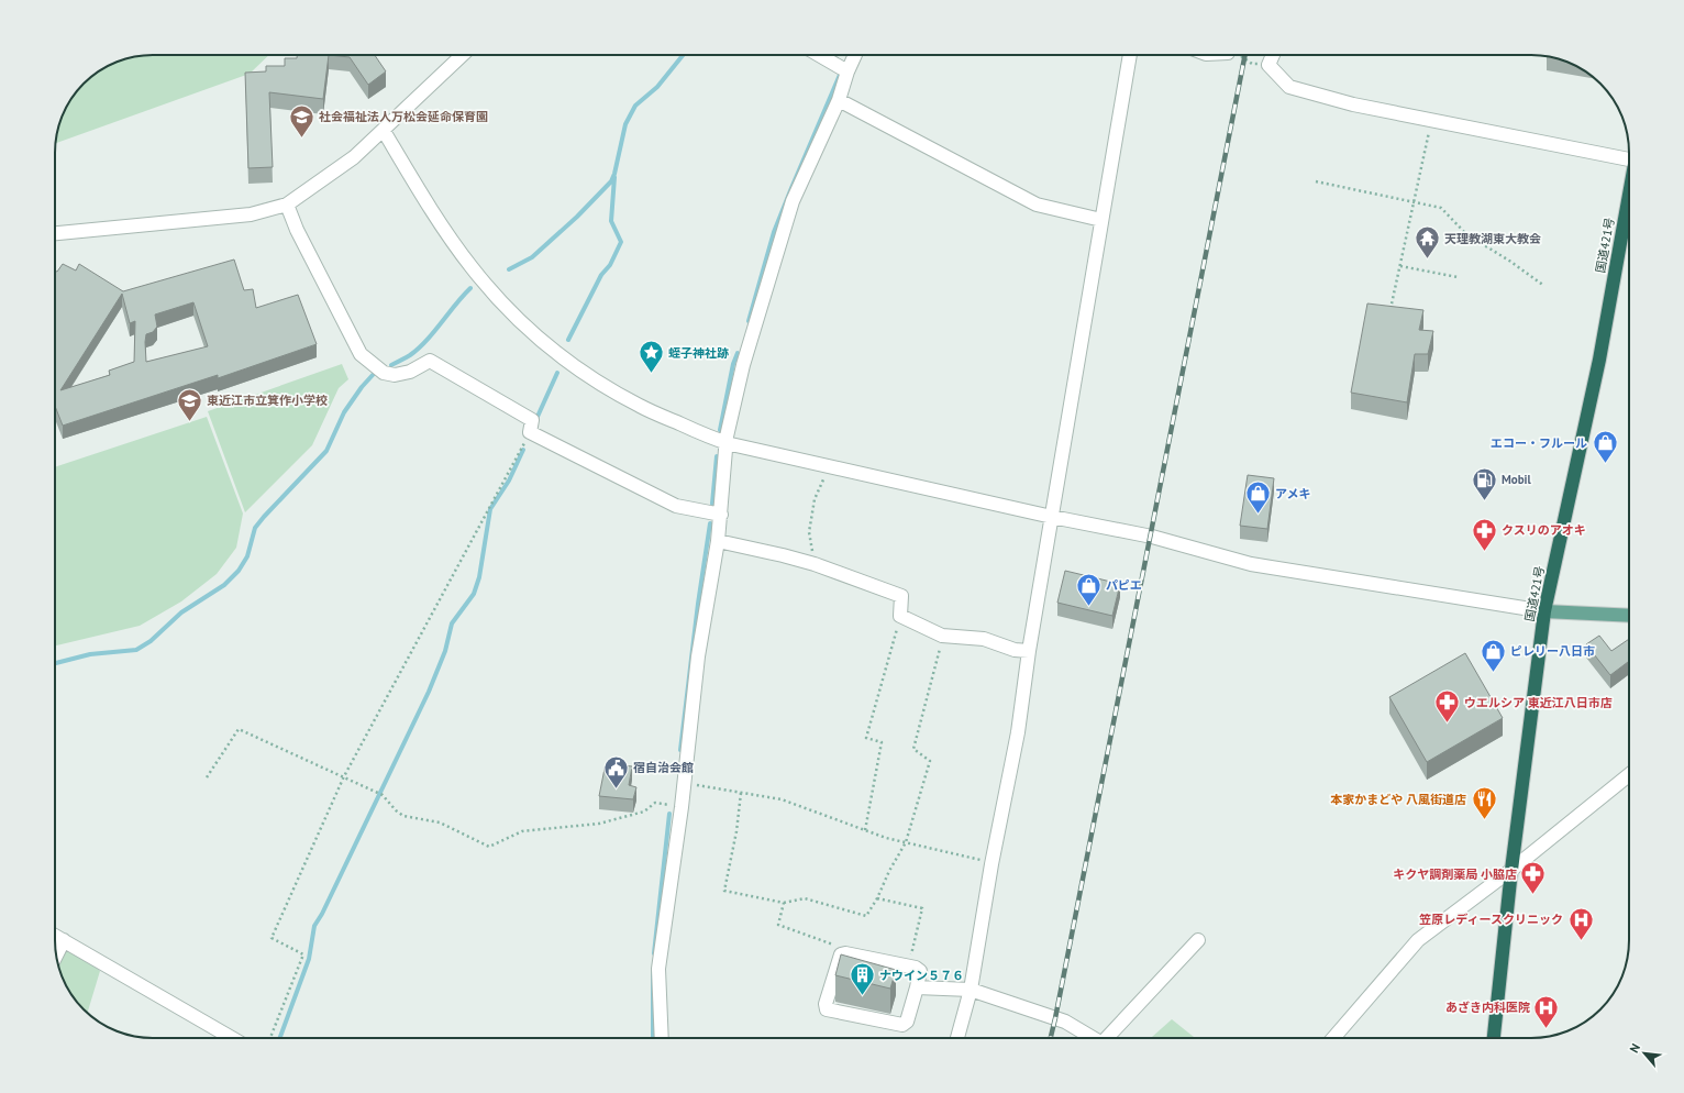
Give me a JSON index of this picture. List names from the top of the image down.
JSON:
{
  "streets": {
    "highway": ["国道421号"]
  },
  "places": {
    "school or university": ["社会福祉法人万松会延命保育園", "東近江市立箕作小学校"],
    "temple": ["天理教湖東大教会"],
    "place": ["蛭子神社跡"],
    "shop": [
      "エコー・フルール",
      "アメキ",
      "パピエ",
      "ピレリー八日市"
    ],
    "fuel station": ["Mobil"],
    "pharmacy": ["クスリのアオキ", "ウエルシア 東近江八日市店", "キクヤ調剤薬局 小脇店"],
    "public building": ["宿自治会館"],
    "restaurant": ["本家かまどや 八風街道店"],
    "hospital": ["笠原レディースクリニック", "あざき内科医院"],
    "building": ["ナウイン５７６"]
  },
  "north": "top left"
}
